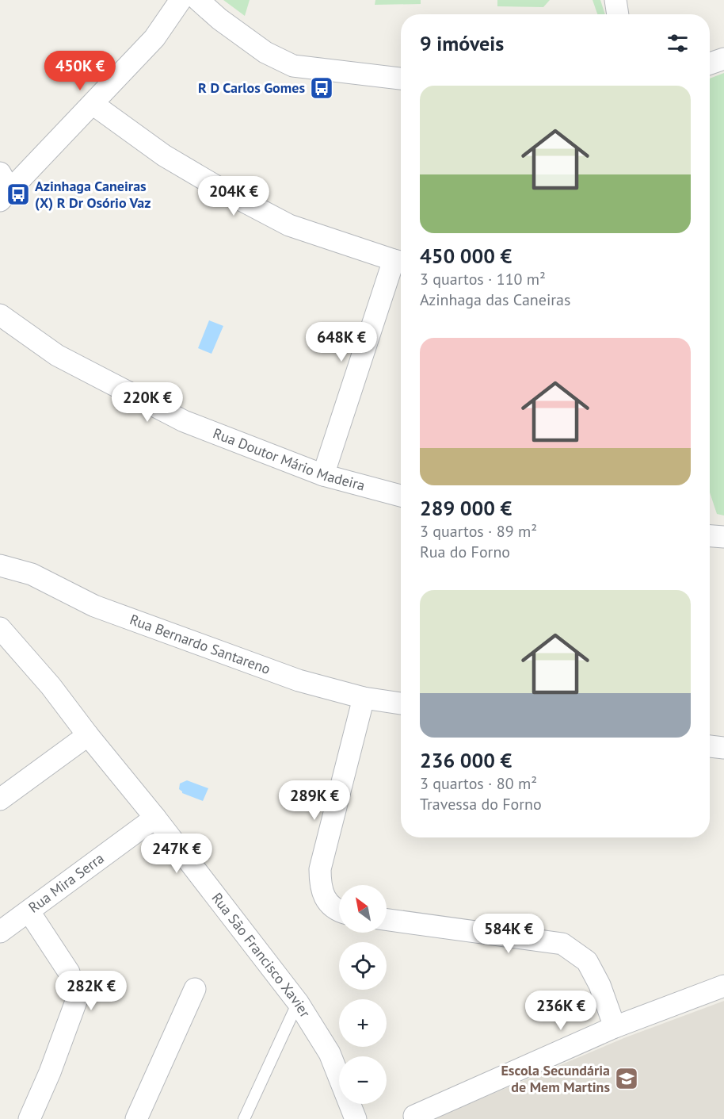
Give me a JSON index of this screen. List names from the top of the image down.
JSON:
{
  "streets": {
    "street": [
      "Rua Doutor Mário Madeira",
      "Rua Bernardo Santareno",
      "Rua Mira Serra",
      "Rua São Francisco Xavier"
    ]
  },
  "crossings": [
    ["Rua Mira Serra", "Rua São Francisco Xavier"]
  ],
  "places": {
    "bus stop": ["R D Carlos Gomes", "Azinhaga Caneiras (X) R Dr Osório Vaz"],
    "school or university": ["Escola Secundária de Mem Martins"]
  },
  "north": "top left",
  "page": {
    "heading": "9 imóveis",
    "price": [
      "450K €",
      "204K €",
      "648K €",
      "220K €",
      "289K €",
      "247K €",
      "584K €",
      "282K €",
      "236K €"
    ],
    "list": [
      {
        "name": "450 000 €",
        "note": "3 quartos · 110 m² · Azinhaga das Caneiras"
      },
      {
        "name": "289 000 €",
        "note": "3 quartos · 89 m² · Rua do Forno"
      },
      {
        "name": "236 000 €",
        "note": "3 quartos · 80 m² · Travessa do Forno"
      }
    ],
    "map_buttons": ["+", "−"]
  }
}
